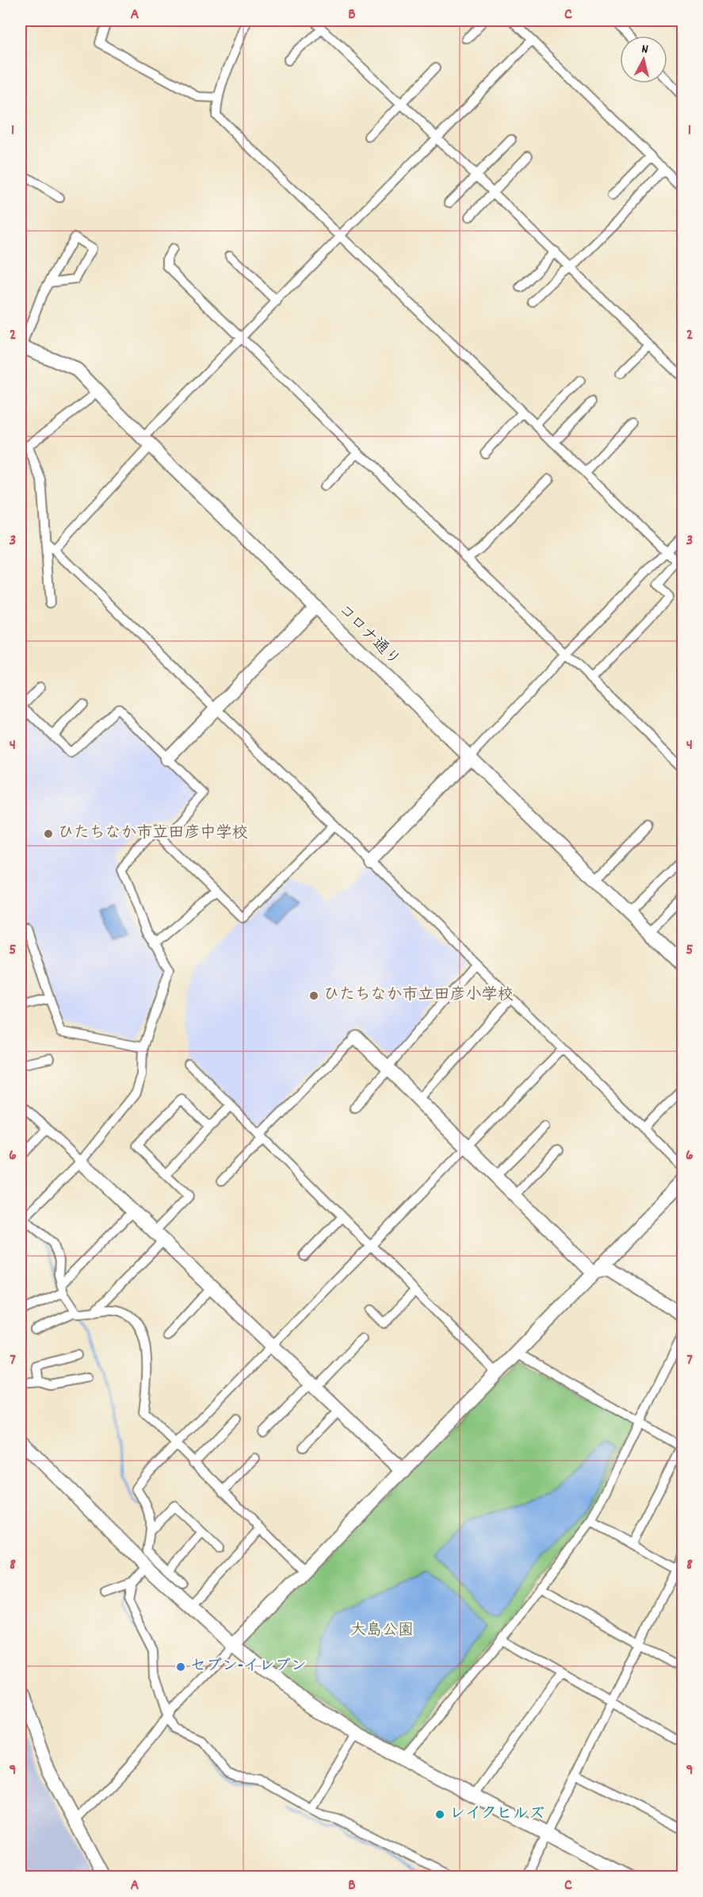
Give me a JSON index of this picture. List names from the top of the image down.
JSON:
{
  "streets": {
    "street": ["コロナ通り"]
  },
  "parks": ["大島公園"],
  "places": [
    "ひたちなか市立田彦中学校",
    "ひたちなか市立田彦小学校",
    "セブン-イレブン",
    "レイクヒルズ"
  ],
  "north": "top",
  "grid": {
    "columns": ["A", "B", "C"],
    "rows": [
      "1",
      "2",
      "3",
      "4",
      "5",
      "6",
      "7",
      "8",
      "9"
    ]
  }
}
